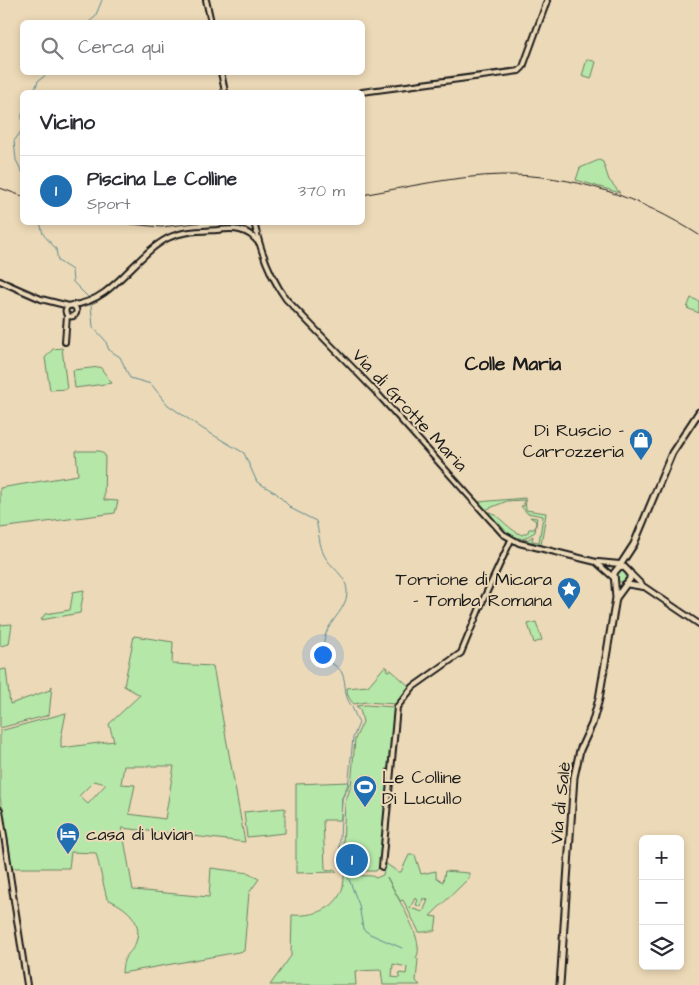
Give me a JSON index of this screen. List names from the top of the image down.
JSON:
{
  "streets": {
    "main road": ["Via di Salè"],
    "street": ["Via di Grotte Maria"]
  },
  "crossings": [
    ["Via di Grotte Maria", "Via di Salè"]
  ],
  "districts": ["Colle Maria"],
  "places": {
    "shop": ["Di Ruscio - Carrozzeria"],
    "place": ["Torrione di Micara - Tomba Romana"],
    "sports": ["Le Colline Di Lucullo"],
    "hotel": ["casa di luvian"]
  },
  "page": {
    "search": "Cerca qui",
    "heading": "Vicino",
    "list": [
      {
        "mark": "1",
        "name": "Piscina Le Colline",
        "note": "Sport",
        "value": "370 m"
      }
    ],
    "map_buttons": ["+", "−"],
    "pins": "1"
  }
}
